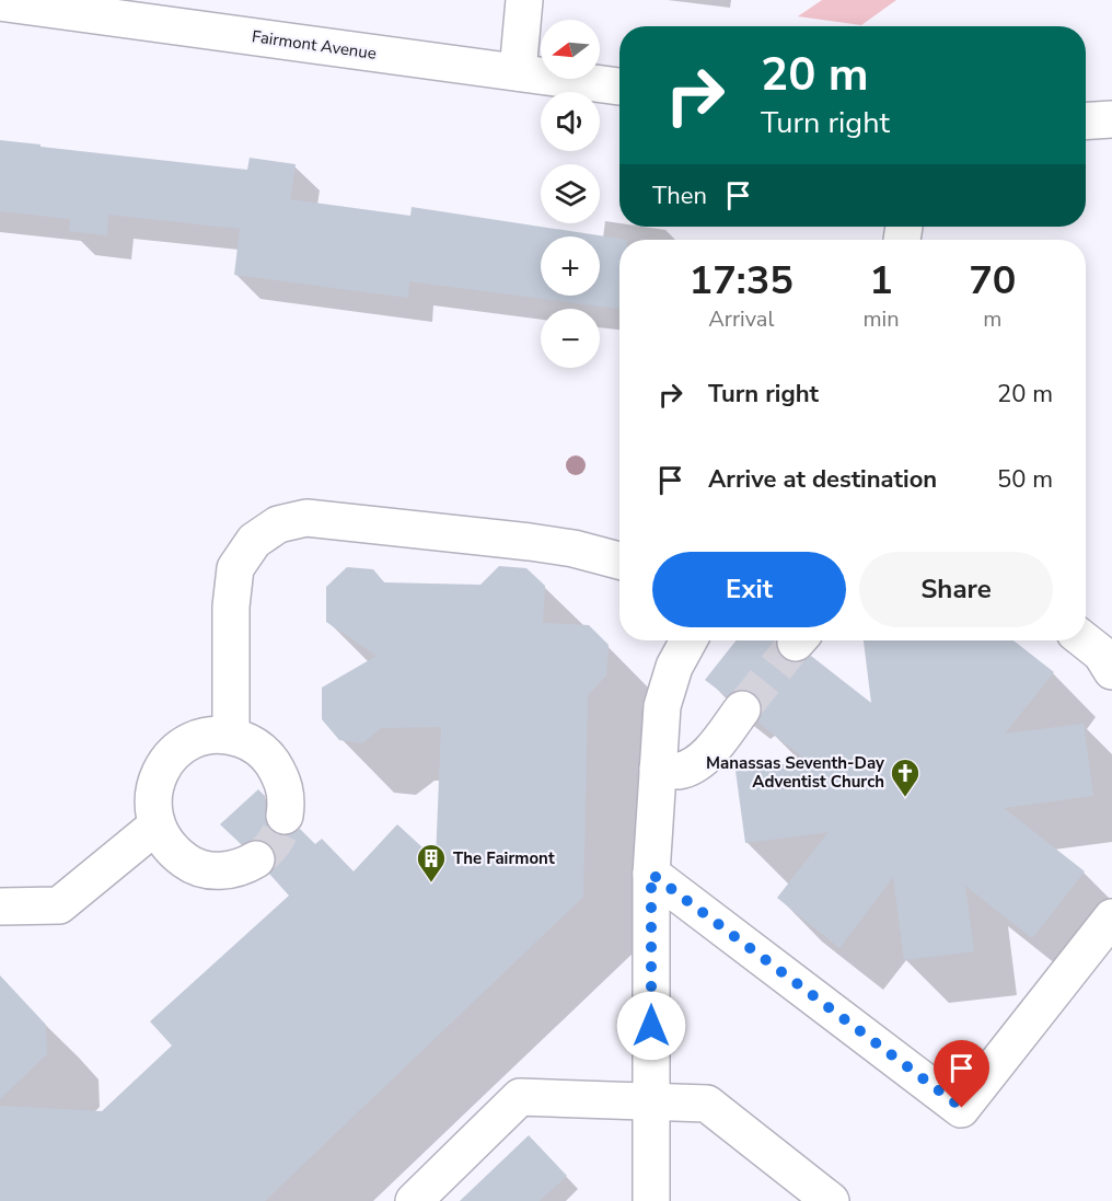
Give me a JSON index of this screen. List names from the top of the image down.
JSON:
{
  "streets": {
    "street": ["Fairmont Avenue"]
  },
  "places": {
    "church": ["Manassas Seventh-Day Adventist Church"],
    "building": ["The Fairmont"]
  },
  "north": "left",
  "page": {
    "map_buttons": ["+", "−"],
    "turn": ["20 m", "Turn right"],
    "then": "Then",
    "eta": [
      "17:35",
      "Arrival",
      "1",
      "min",
      "70",
      "m"
    ],
    "list": [
      {
        "name": "Turn right",
        "value": "20 m"
      },
      {
        "name": "Arrive at destination",
        "value": "50 m"
      }
    ],
    "buttons": ["Exit", "Share"]
  }
}
